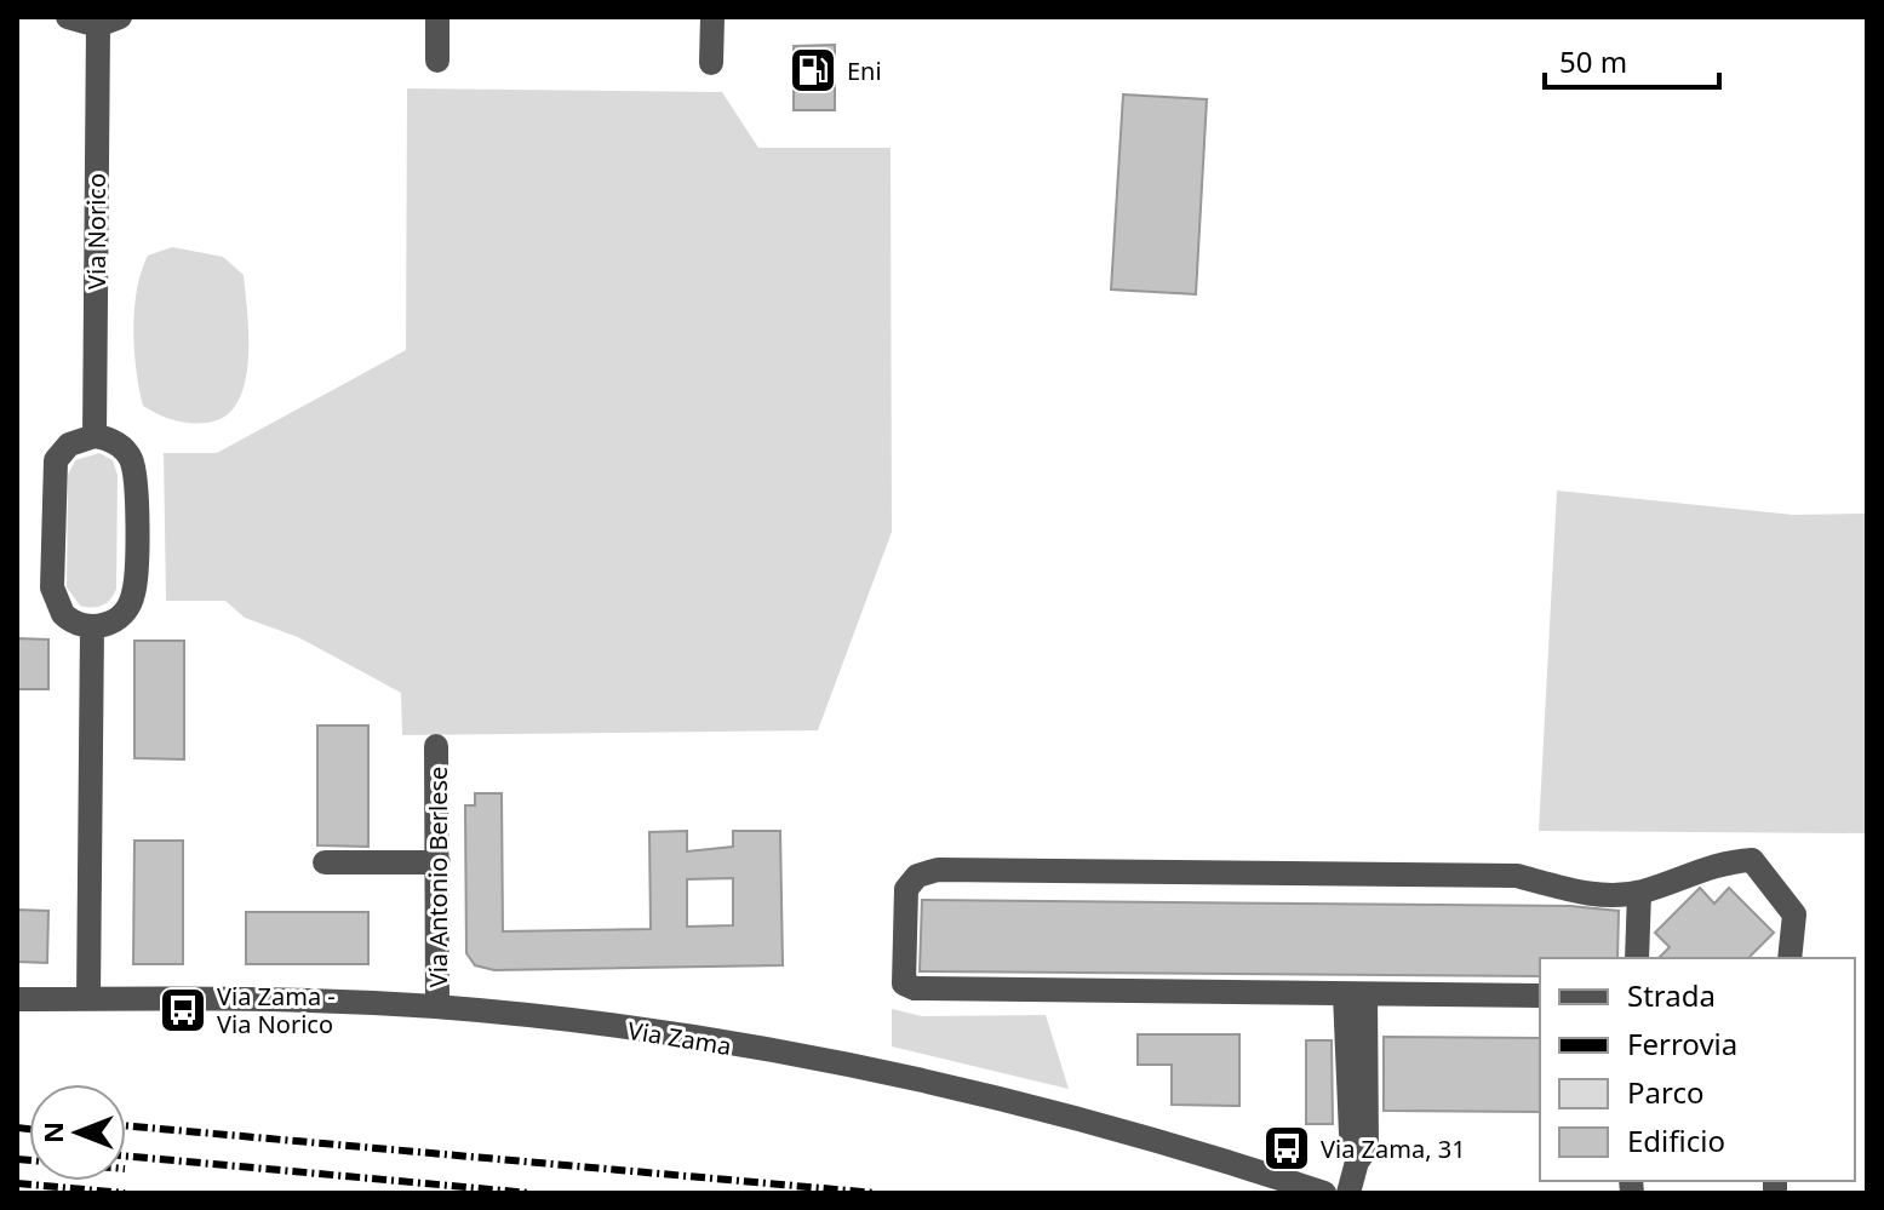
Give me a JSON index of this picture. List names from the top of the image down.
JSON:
{
  "streets": {
    "street": ["Via Norico", "Via Antonio Berlese", "Via Zama"]
  },
  "crossings": [
    ["Via Antonio Berlese", "Via Zama"]
  ],
  "places": {
    "fuel station": ["Eni"],
    "bus stop": ["Via Zama - Via Norico", "Via Zama, 31"]
  },
  "legend": [
    "Strada",
    "Ferrovia",
    "Parco",
    "Edificio"
  ],
  "scale_bar": "50 m",
  "north": "left"
}
